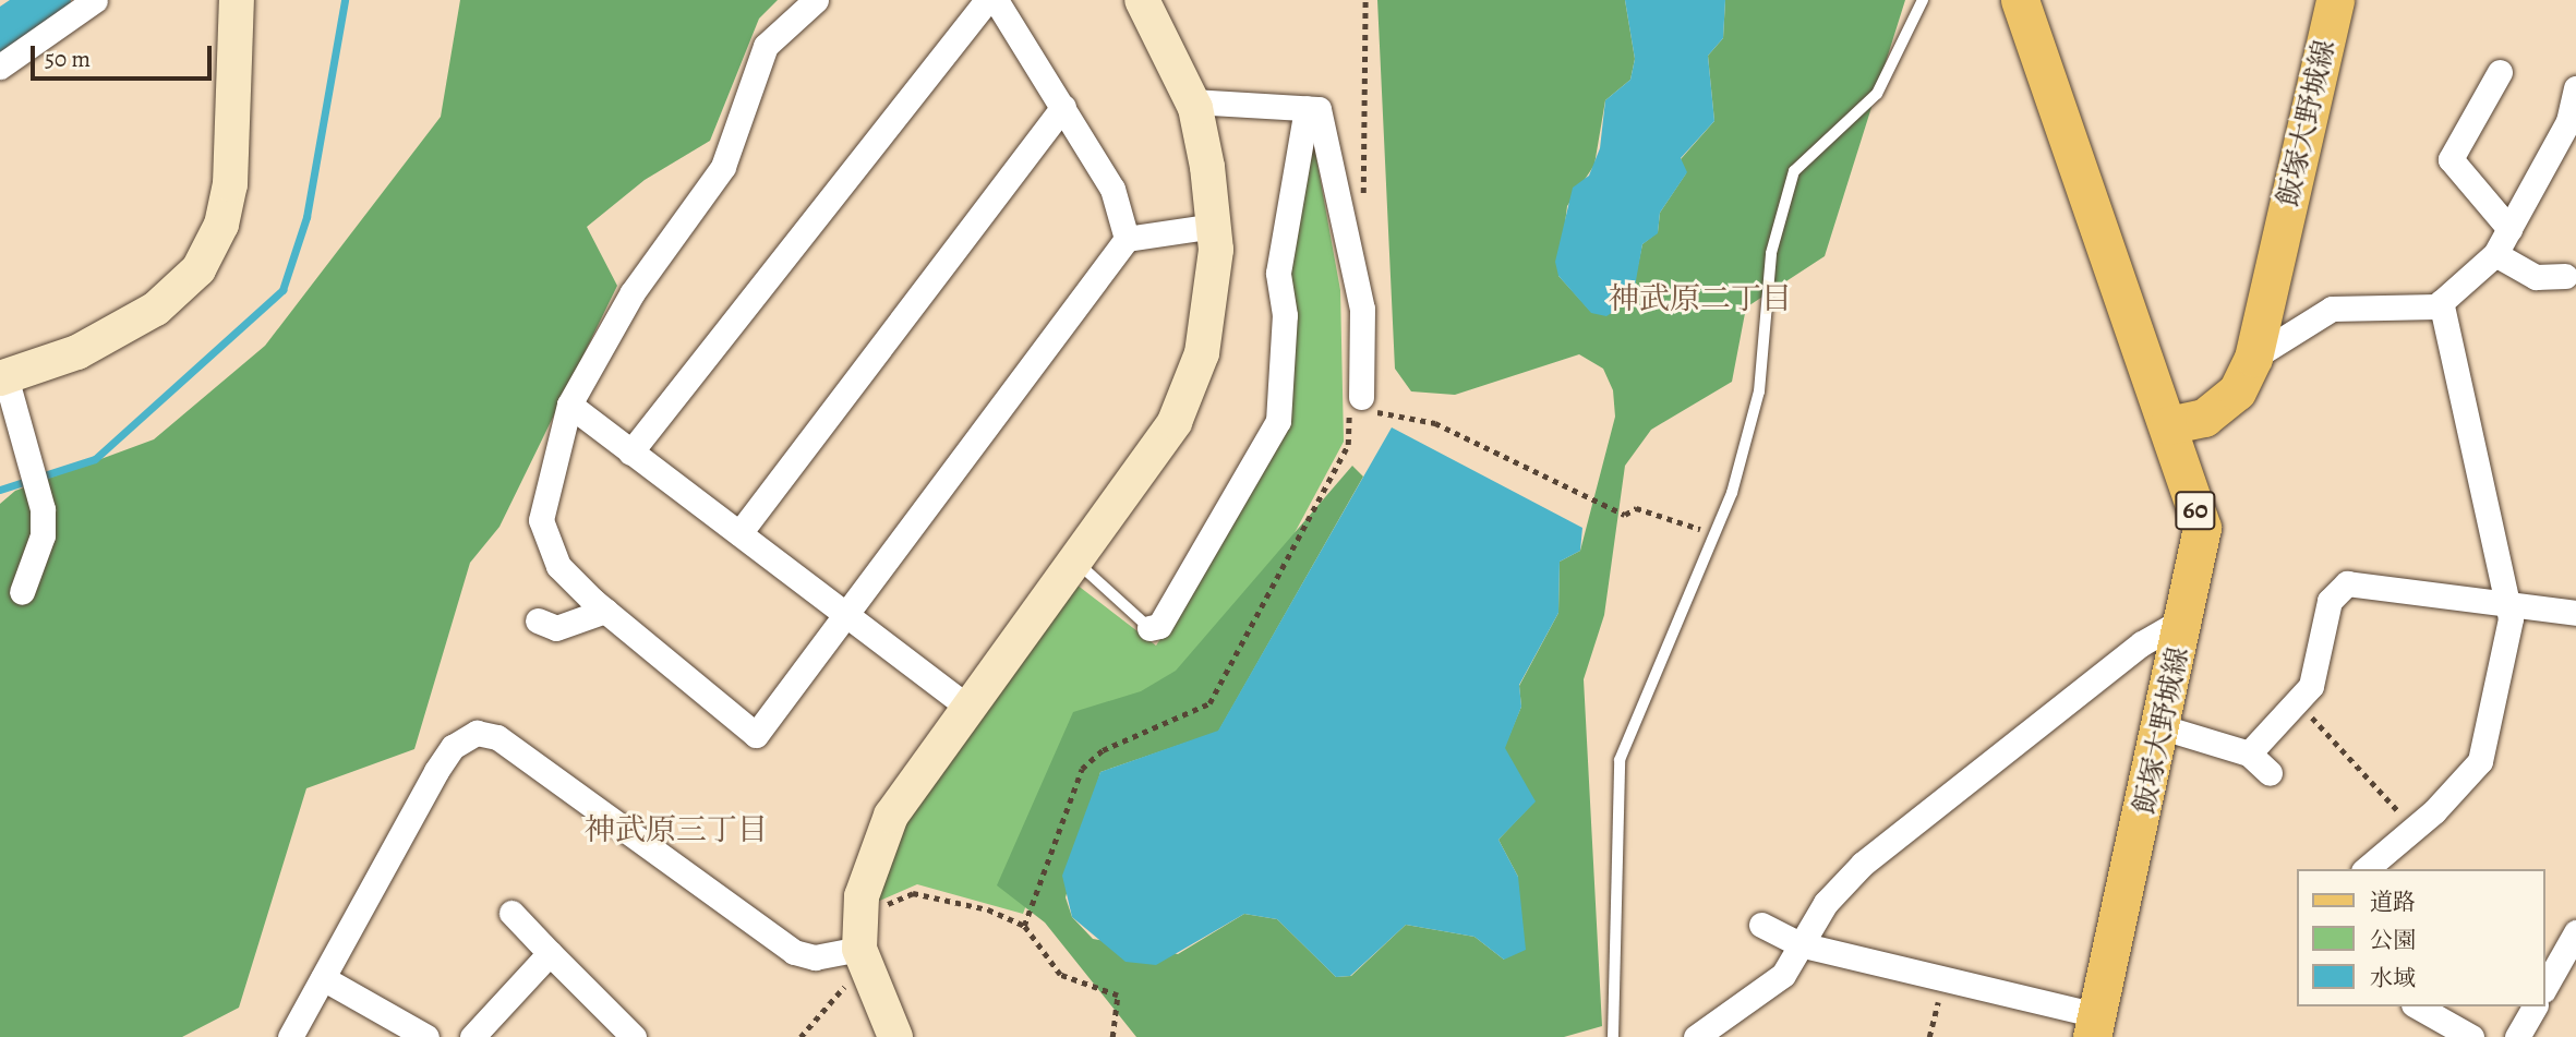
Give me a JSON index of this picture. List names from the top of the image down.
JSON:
{
  "streets": {
    "main road": ["飯塚大野城線", "60"]
  },
  "districts": ["神武原二丁目", "神武原三丁目"],
  "legend": ["道路", "公園", "水域"],
  "scale_bar": "50 m"
}
